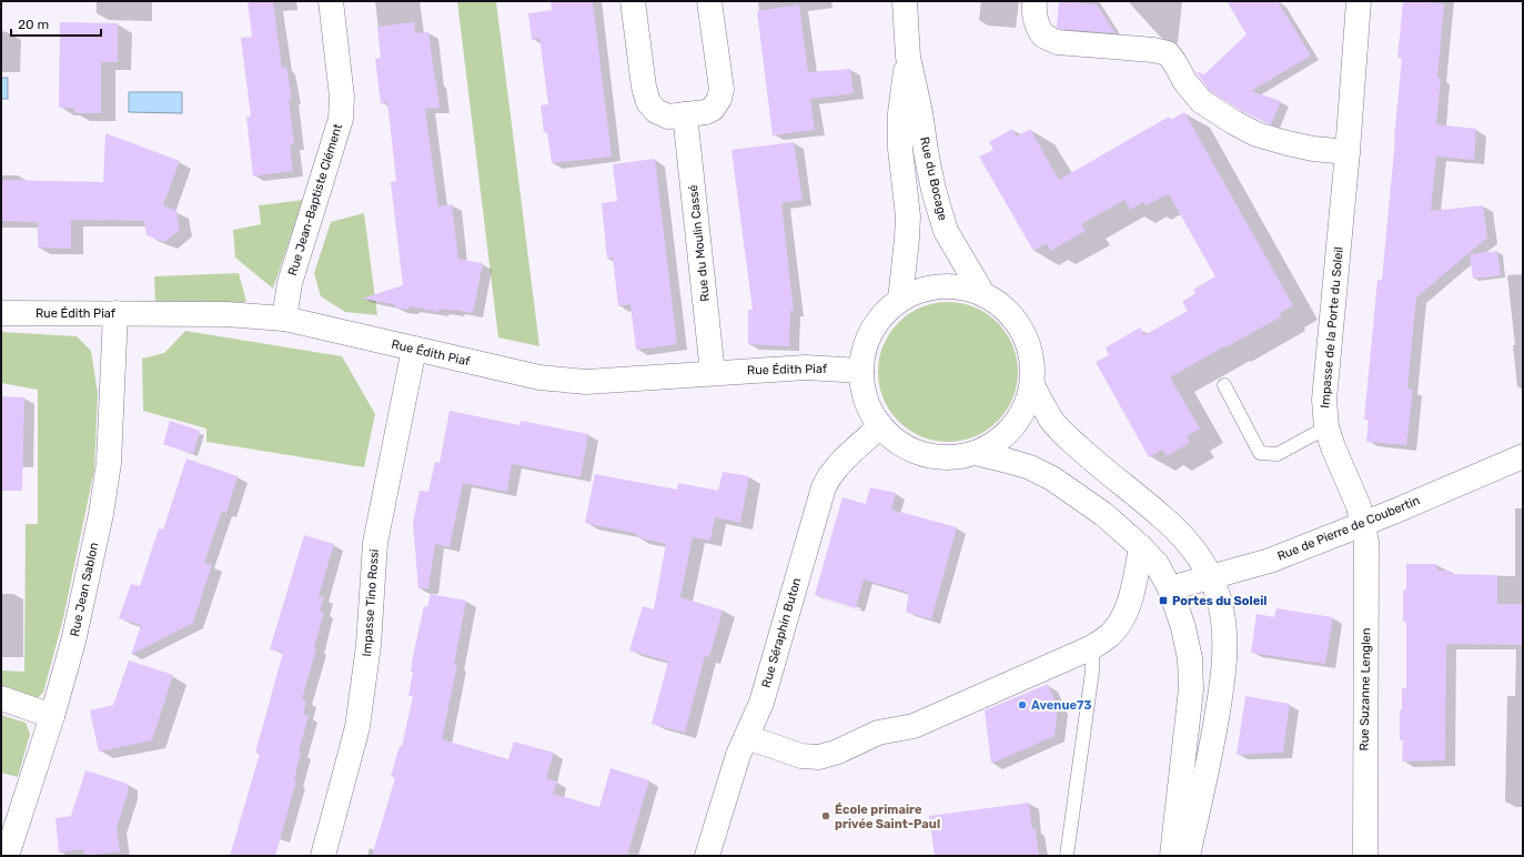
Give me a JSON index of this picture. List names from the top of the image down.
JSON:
{
  "streets": {
    "street": [
      "Rue du Bocage",
      "Rue Jean-Baptiste Clément",
      "Rue du Moulin Cassé",
      "Rue Édith Piaf",
      "Impasse de la Porte du Soleil",
      "Rue de Pierre de Coubertin",
      "Rue Jean Sablon",
      "Impasse Tino Rossi",
      "Rue Séraphin Buton",
      "Rue Suzanne Lenglen"
    ]
  },
  "crossings": [
    ["Rue Jean-Baptiste Clément", "Rue Édith Piaf"],
    ["Rue du Moulin Cassé", "Rue Édith Piaf"],
    ["Rue Édith Piaf", "Rue Jean Sablon"],
    ["Rue Édith Piaf", "Impasse Tino Rossi"],
    ["Impasse de la Porte du Soleil", "Rue de Pierre de Coubertin"],
    ["Impasse de la Porte du Soleil", "Rue Suzanne Lenglen"],
    ["Rue de Pierre de Coubertin", "Rue Suzanne Lenglen"]
  ],
  "places": {
    "transit": ["Portes du Soleil"],
    "other": ["Avenue73", "École primaire privée Saint-Paul"]
  },
  "scale_bar": "20 m"
}
